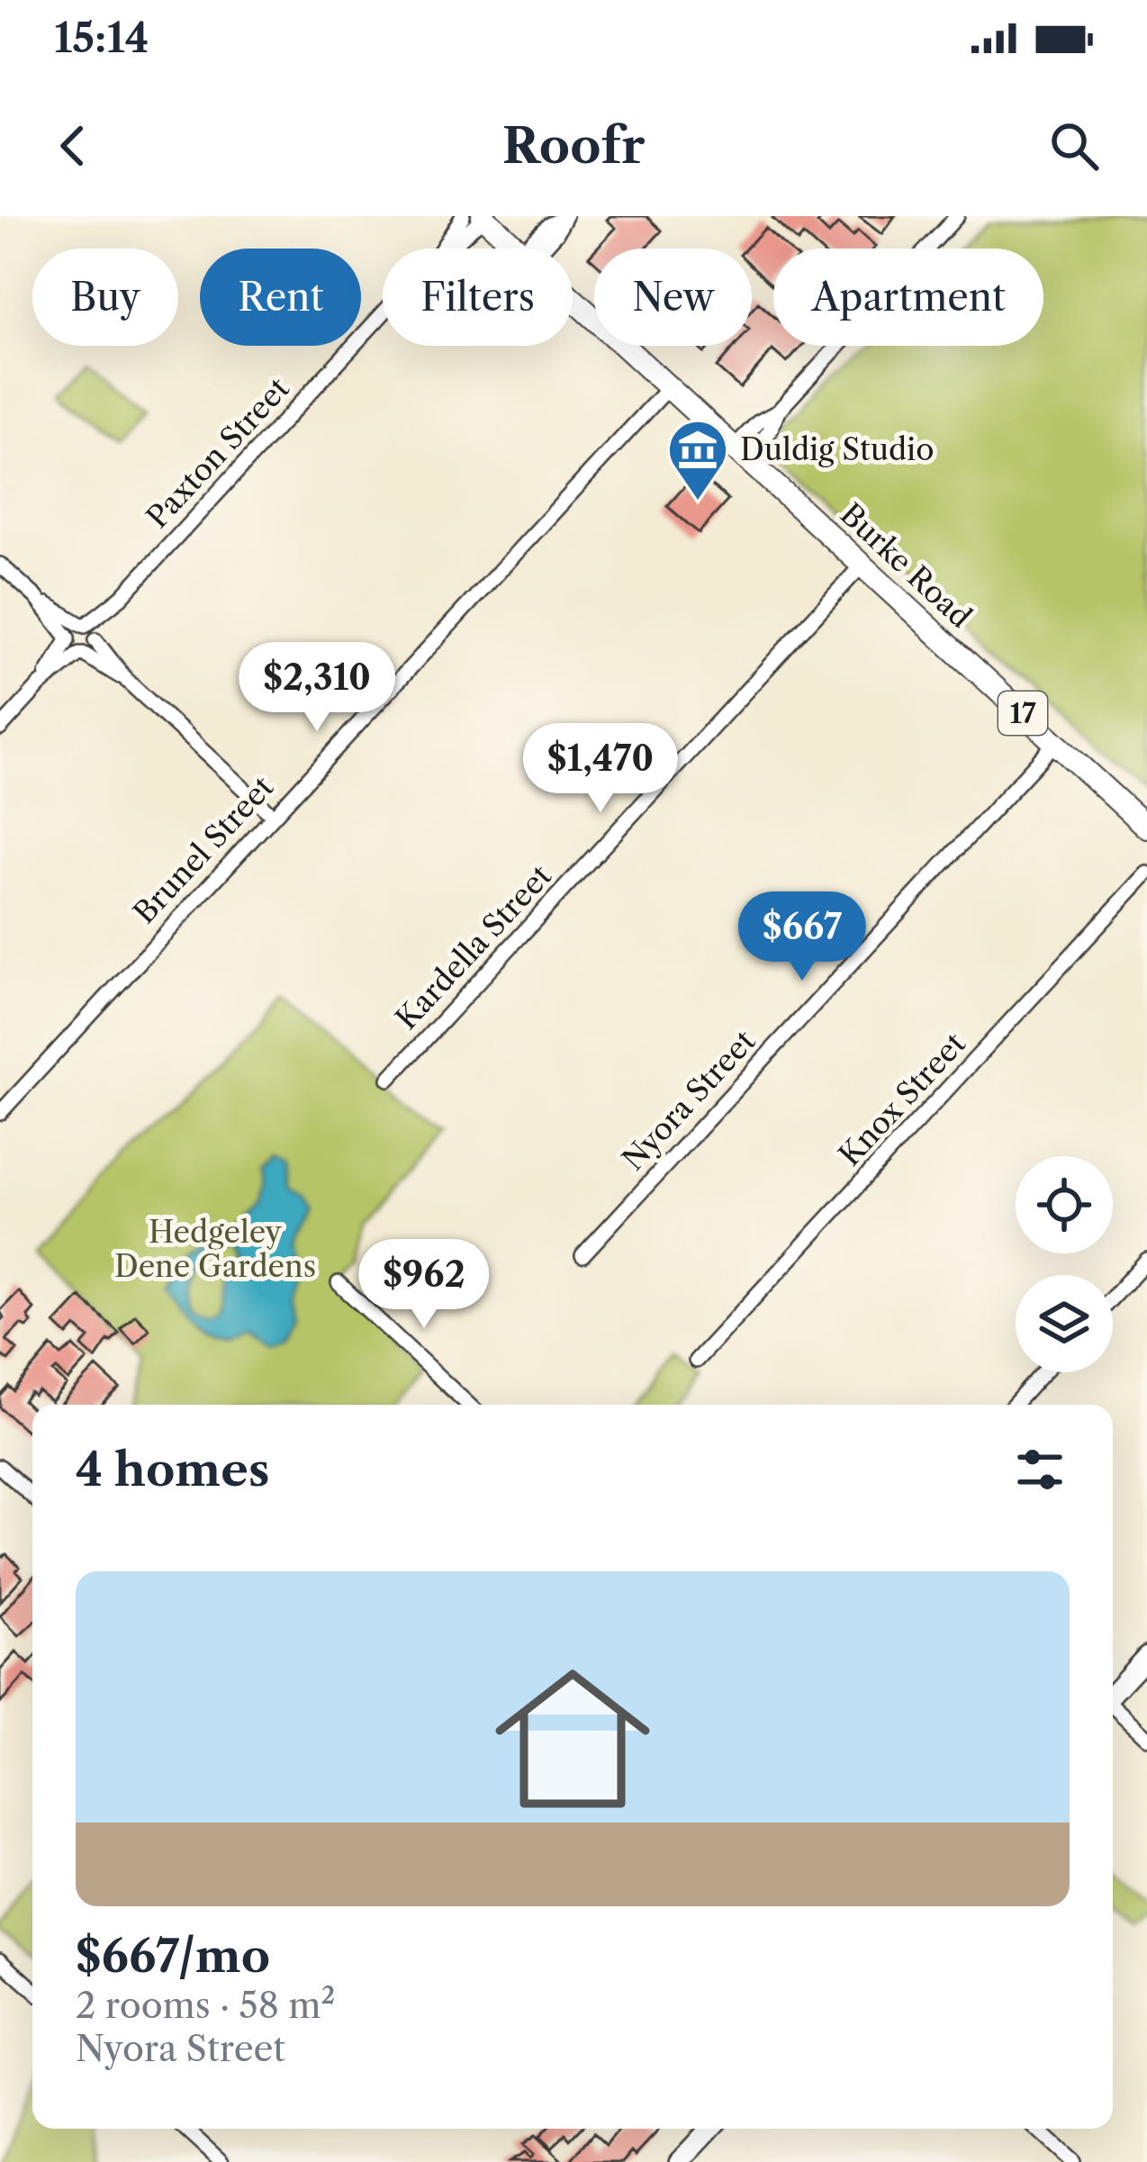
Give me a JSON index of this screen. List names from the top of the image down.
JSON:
{
  "streets": {
    "main road": ["Burke Road", "17"],
    "street": [
      "Paxton Street",
      "Brunel Street",
      "Kardella Street",
      "Knox Street",
      "Nyora Street"
    ]
  },
  "crossings": [
    ["Paxton Street", "Burke Road"],
    ["Burke Road", "Brunel Street"],
    ["Burke Road", "Kardella Street"],
    ["Burke Road", "Nyora Street"]
  ],
  "parks": ["Hedgeley Dene Gardens"],
  "places": {
    "museum": ["Duldig Studio"]
  },
  "page": {
    "status": "15:14",
    "header": "Roofr",
    "chip": [
      "Buy",
      "Rent",
      "Filters",
      "New",
      "Apartment"
    ],
    "price": [
      "$2,310",
      "$1,470",
      "$667",
      "$962"
    ],
    "heading": "4 homes",
    "list": [
      {
        "name": "$667/mo",
        "note": "2 rooms · 58 m² · Nyora Street"
      }
    ]
  }
}
